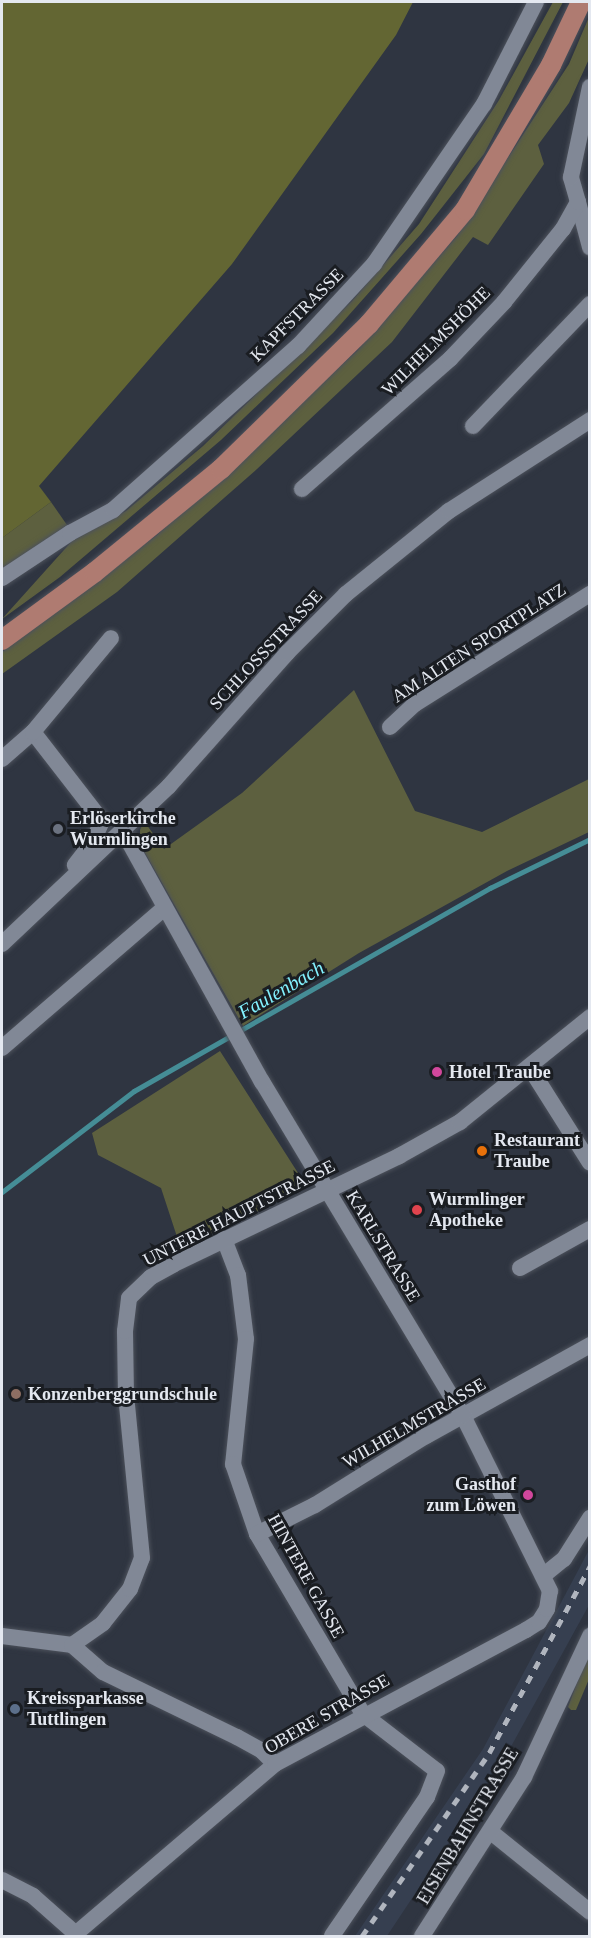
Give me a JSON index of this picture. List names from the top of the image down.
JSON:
{
  "streets": {
    "street": [
      "KAPFSTRASSE",
      "WILHELMSHÖHE",
      "AM ALTEN SPORTPLATZ",
      "SCHLOSSSTRASSE",
      "UNTERE HAUPTSTRASSE",
      "KARLSTRASSE",
      "WILHELMSTRASSE",
      "HINTERE GASSE",
      "OBERE STRASSE",
      "EISENBAHNSTRASSE"
    ]
  },
  "crossings": [
    ["SCHLOSSSTRASSE", "KARLSTRASSE"],
    ["UNTERE HAUPTSTRASSE", "KARLSTRASSE"],
    ["UNTERE HAUPTSTRASSE", "HINTERE GASSE"],
    ["KARLSTRASSE", "WILHELMSTRASSE"],
    ["KARLSTRASSE", "OBERE STRASSE"],
    ["WILHELMSTRASSE", "HINTERE GASSE"],
    ["HINTERE GASSE", "OBERE STRASSE"]
  ],
  "water": ["Faulenbach"],
  "places": [
    "Erlöserkirche Wurmlingen",
    "Hotel Traube",
    "Restaurant Traube",
    "Wurmlinger Apotheke",
    "Konzenberggrundschule",
    "Gasthof zum Löwen",
    "Kreissparkasse Tuttlingen"
  ]
}
